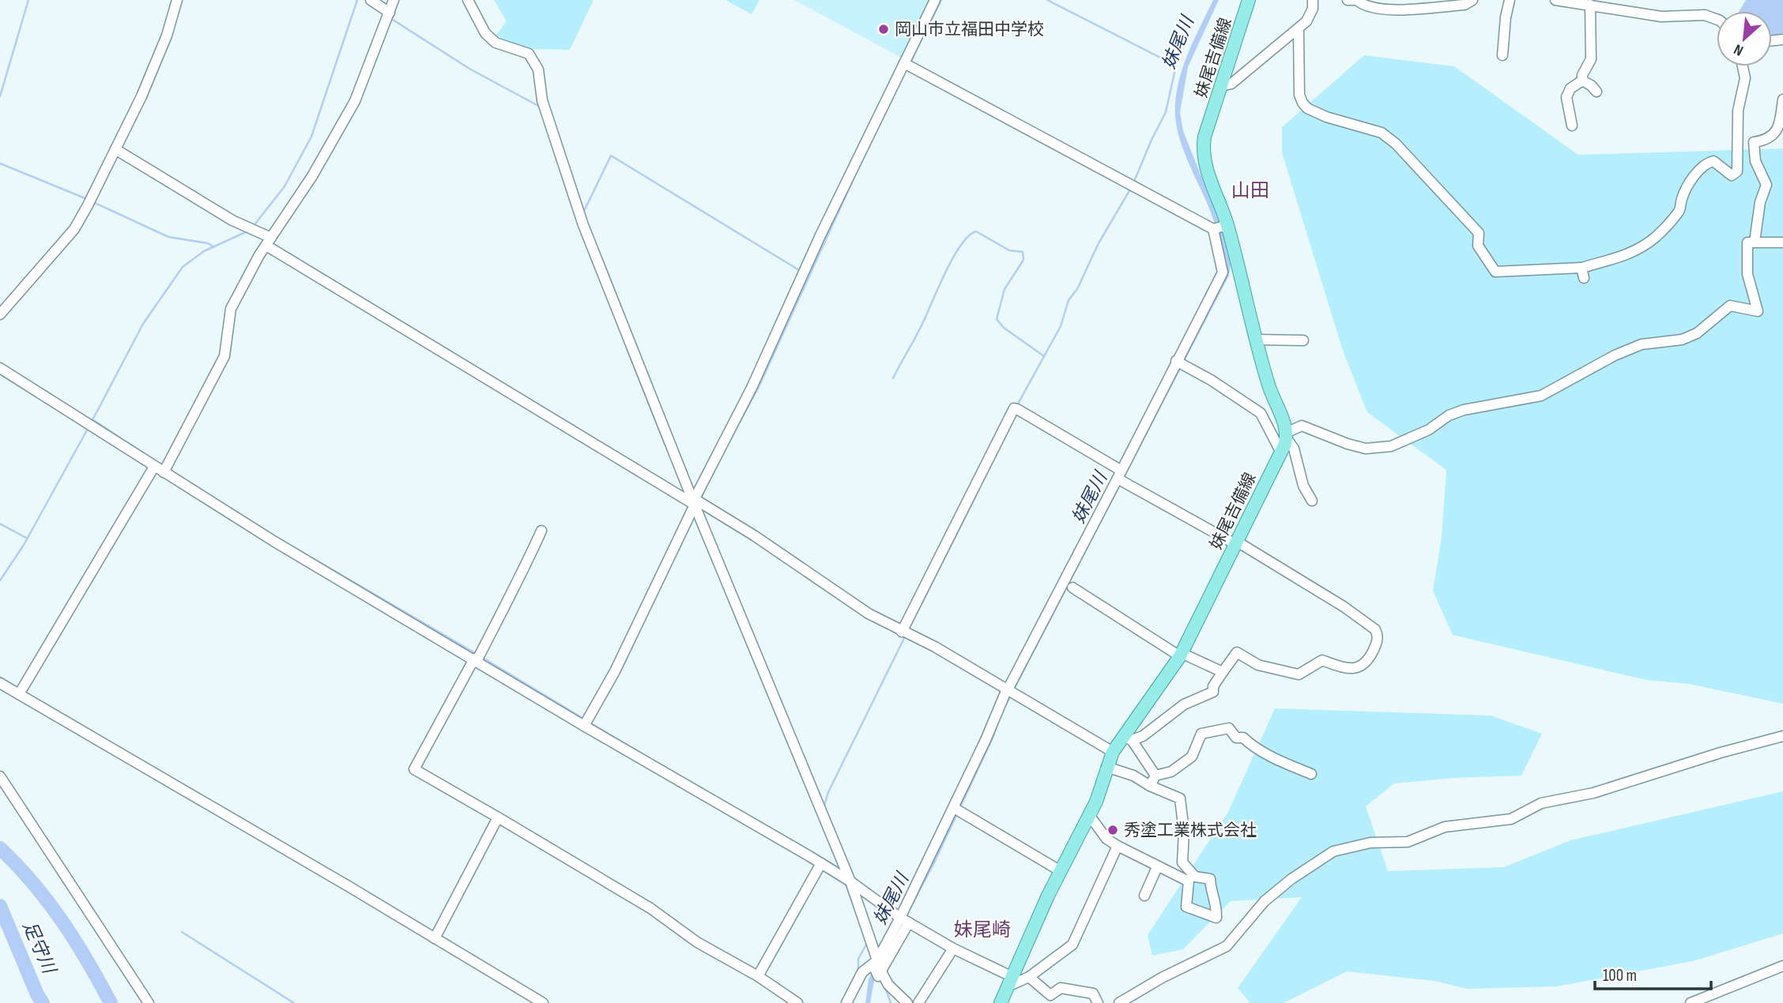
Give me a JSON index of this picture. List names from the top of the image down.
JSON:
{
  "streets": {
    "main road": ["妹尾吉備線"]
  },
  "districts": ["山田", "妹尾崎"],
  "water": ["妹尾川", "足守川"],
  "places": ["岡山市立福田中学校", "秀塗工業株式会社"],
  "scale_bar": "100 m",
  "north": "bottom left"
}
